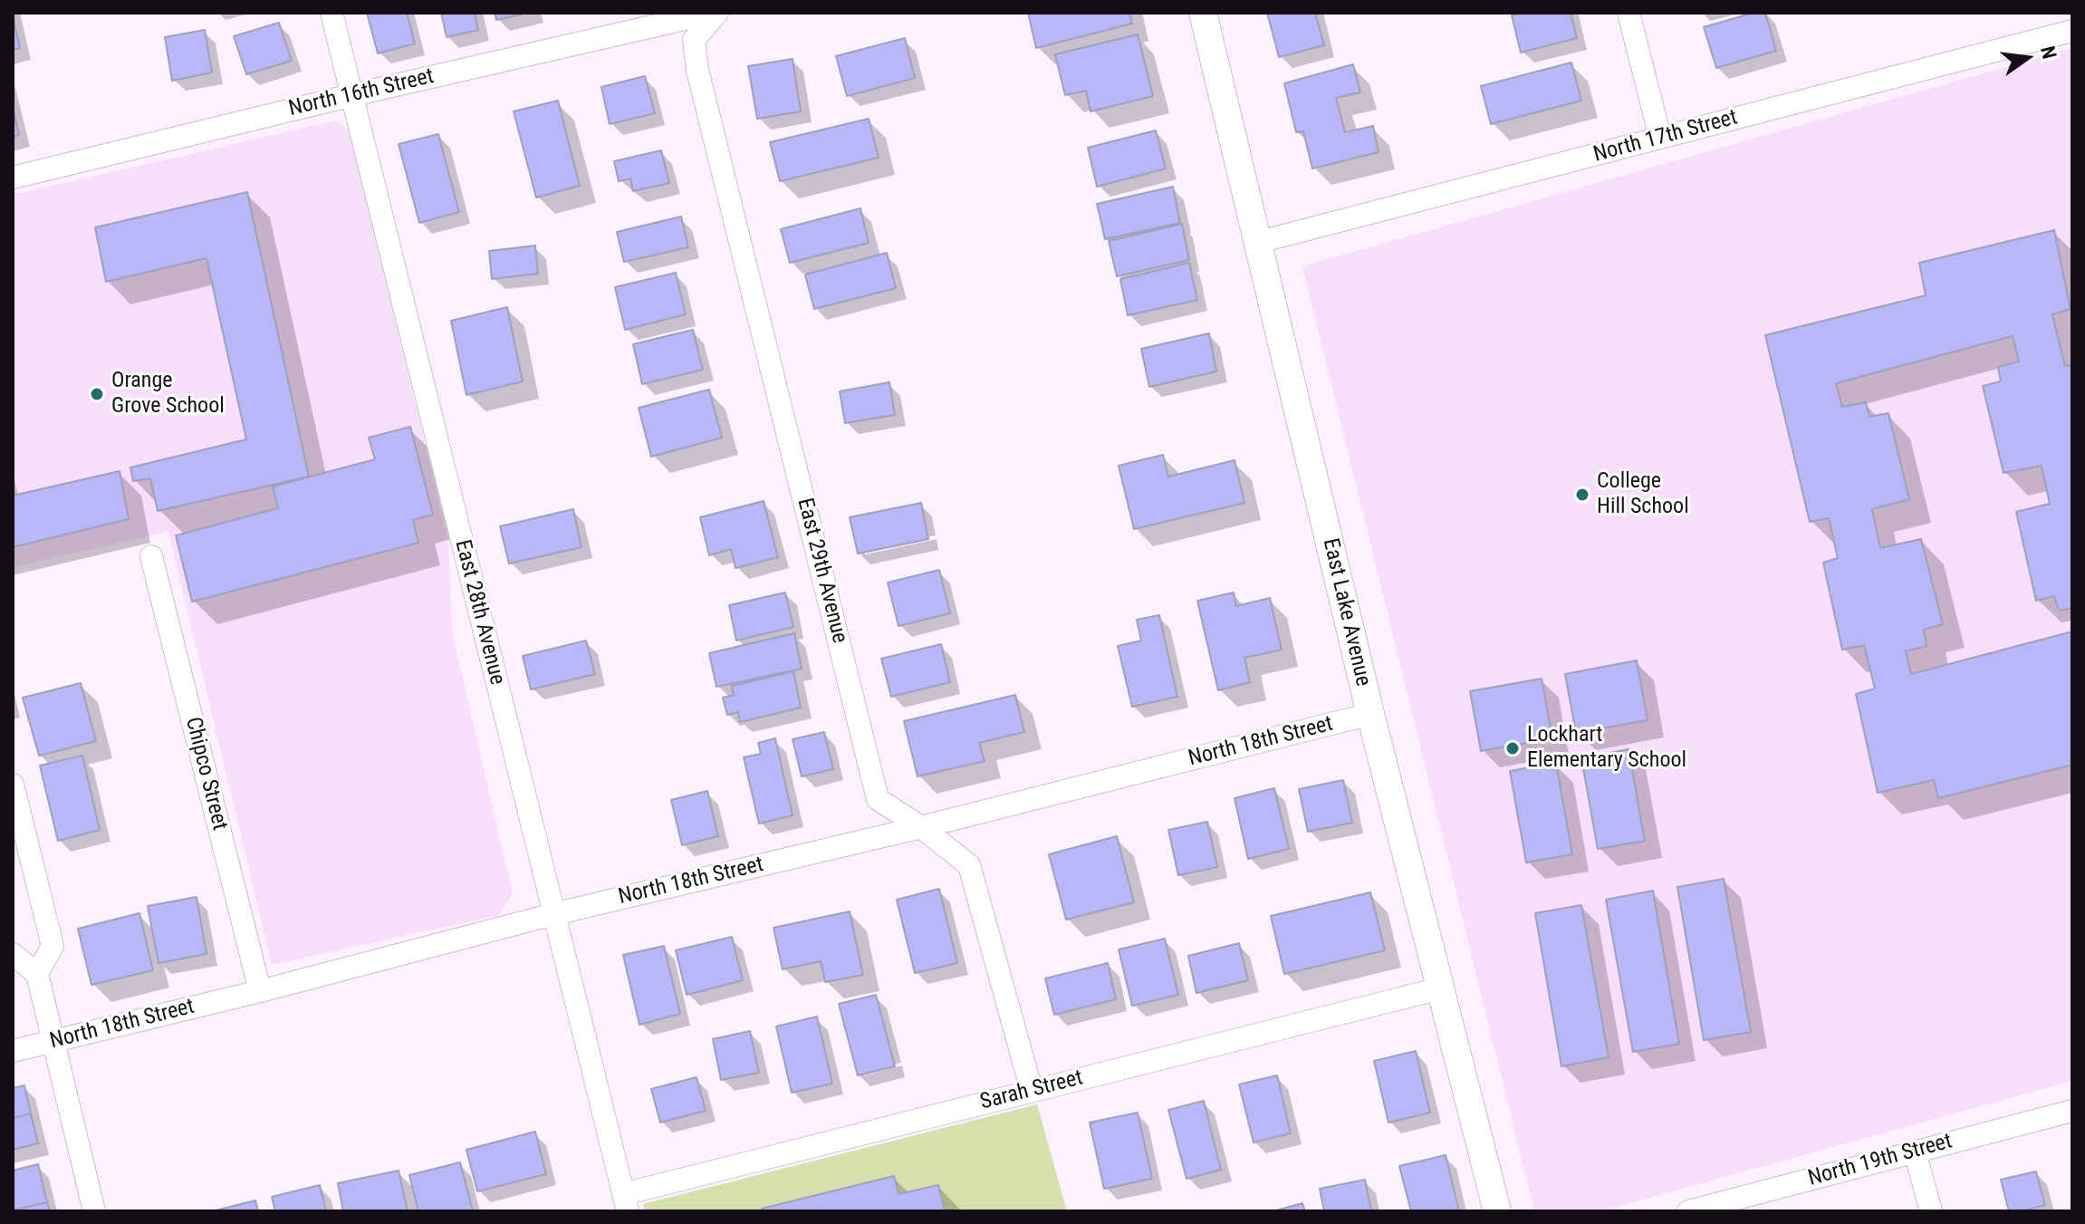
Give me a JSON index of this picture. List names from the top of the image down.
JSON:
{
  "streets": {
    "street": [
      "North 16th Street",
      "North 17th Street",
      "East 29th Avenue",
      "East 28th Avenue",
      "East Lake Avenue",
      "North 18th Street",
      "Chipco Street",
      "Sarah Street",
      "North 19th Street"
    ]
  },
  "crossings": [
    ["North 16th Street", "East 28th Avenue"],
    ["North 17th Street", "East Lake Avenue"],
    ["East 29th Avenue", "North 18th Street"],
    ["East 29th Avenue", "Sarah Street"],
    ["East 28th Avenue", "North 18th Street"],
    ["East 28th Avenue", "Sarah Street"],
    ["East Lake Avenue", "North 18th Street"],
    ["East Lake Avenue", "Sarah Street"],
    ["North 18th Street", "Chipco Street"]
  ],
  "places": ["Orange Grove School", "College Hill School", "Lockhart Elementary School"],
  "north": "right"
}
